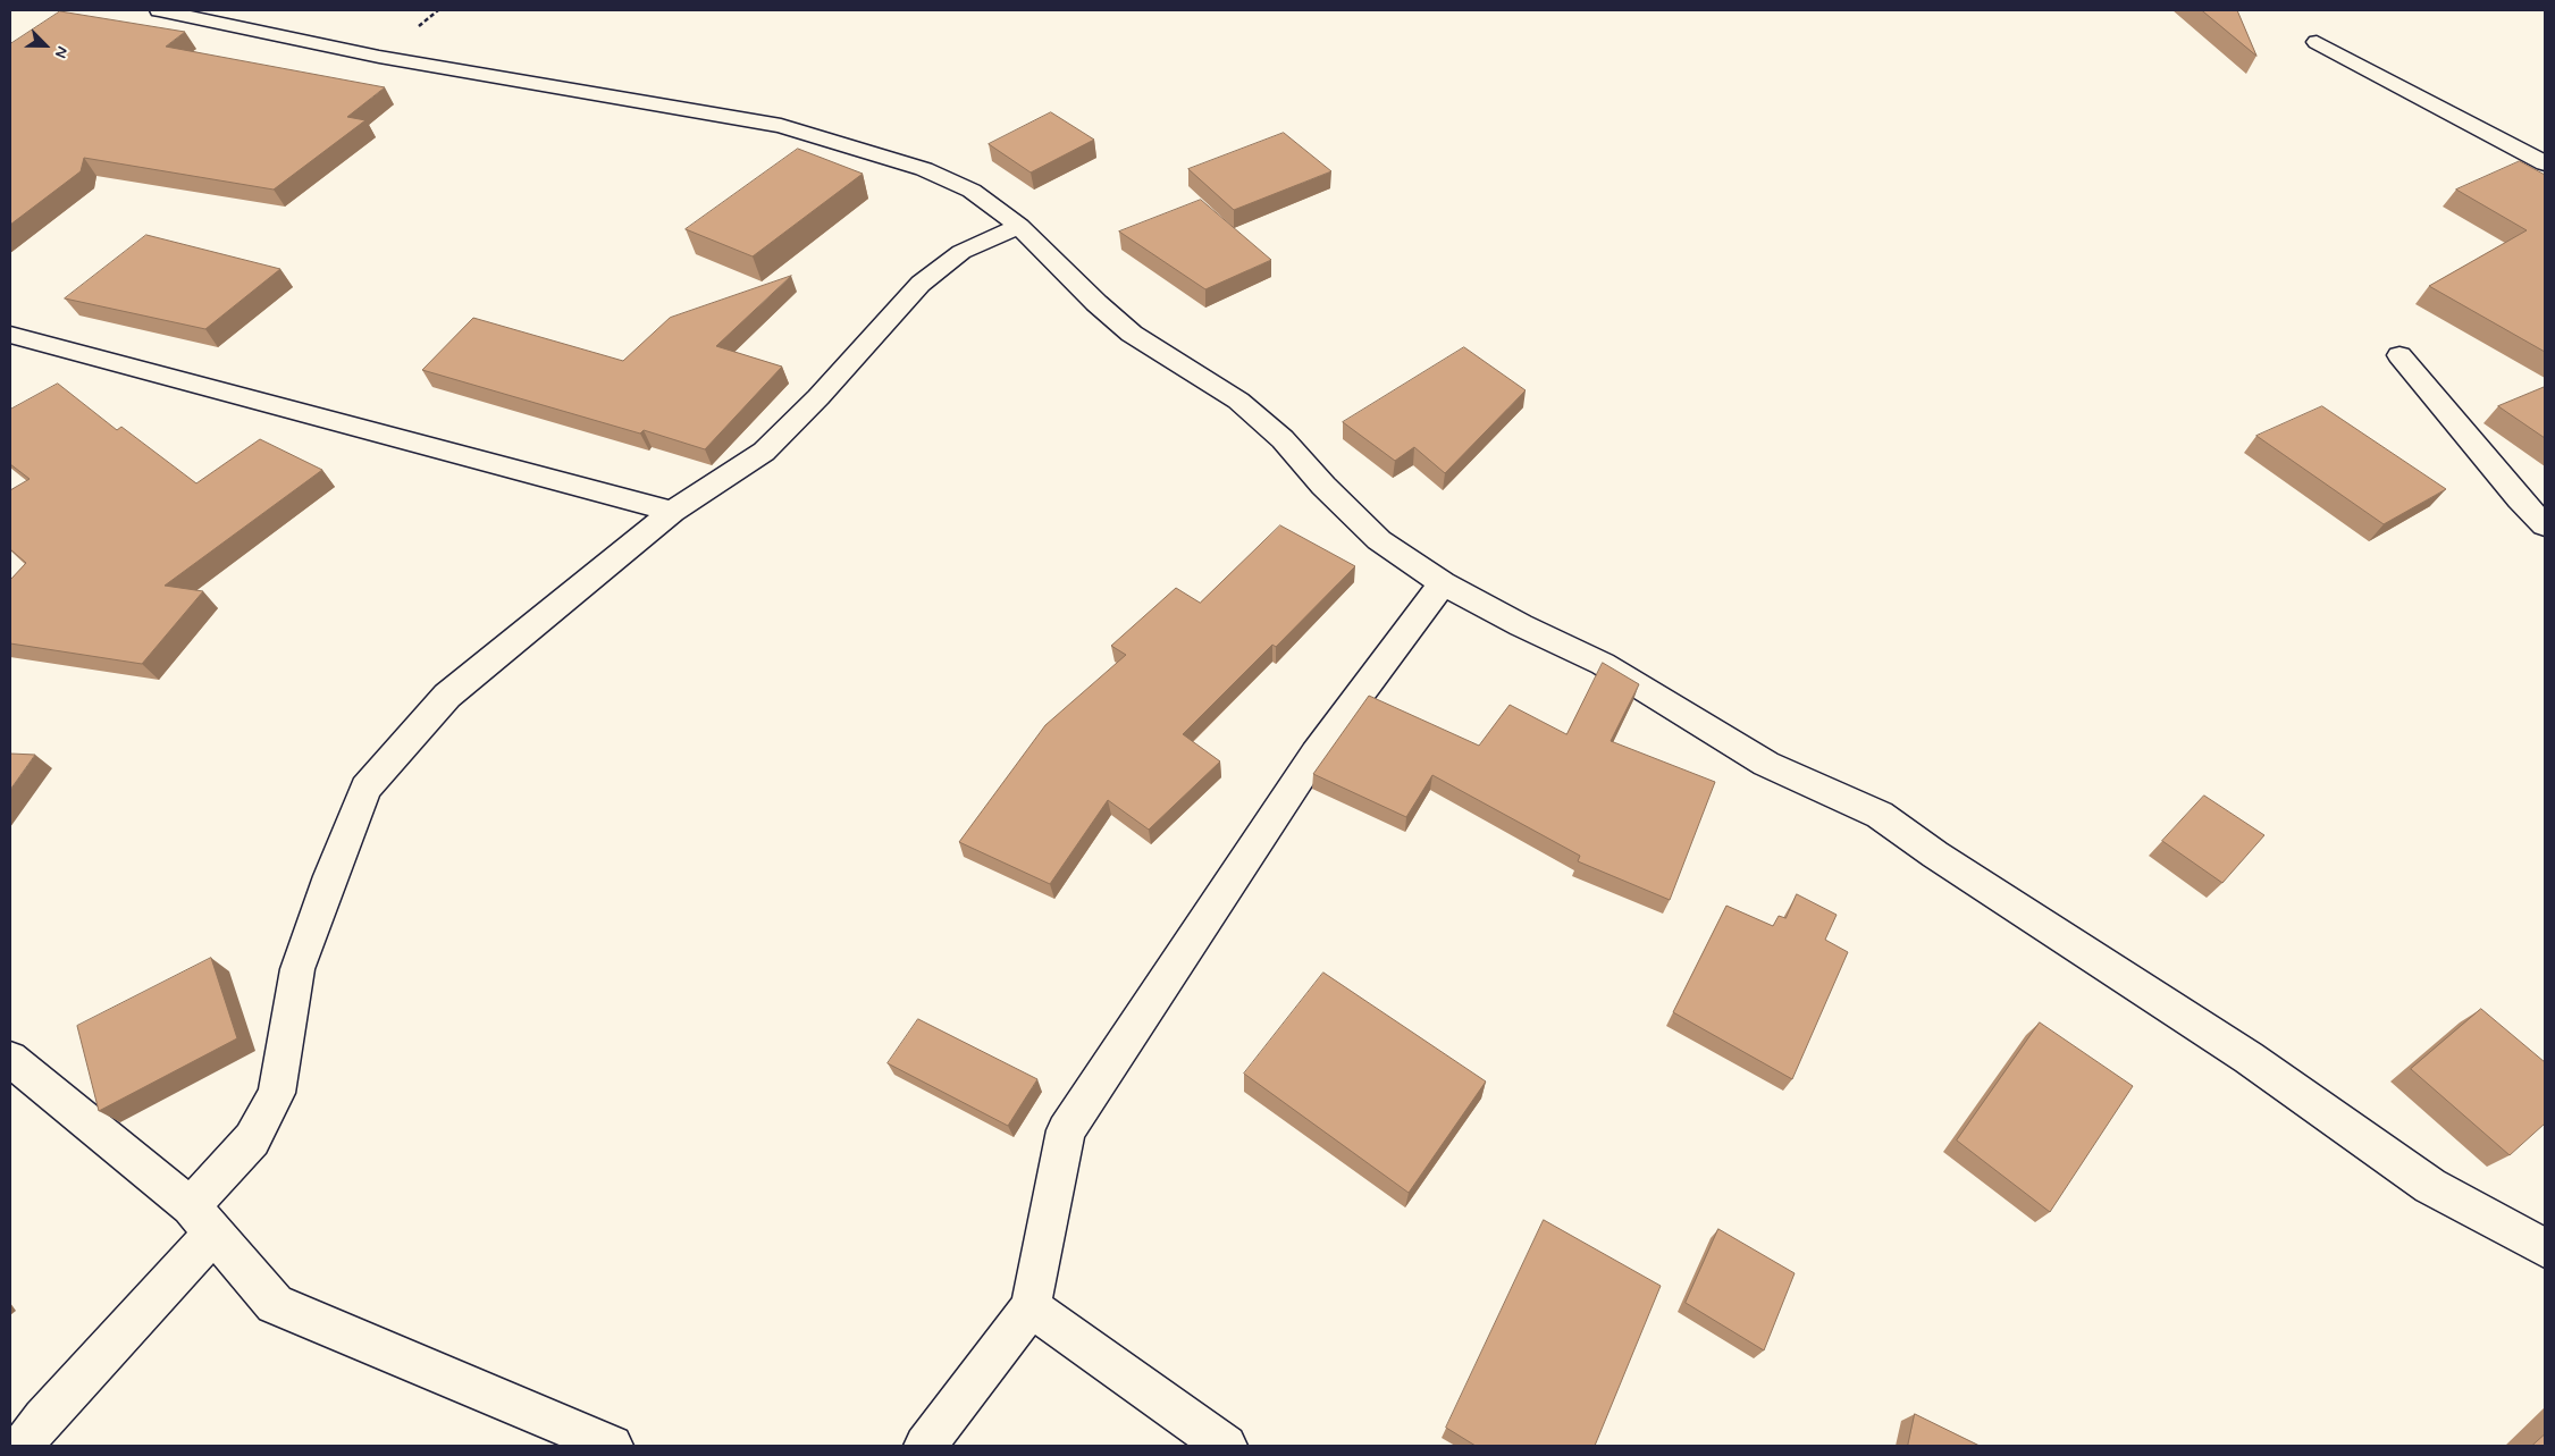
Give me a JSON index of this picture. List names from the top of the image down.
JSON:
{
  "north": "bottom right"
}
